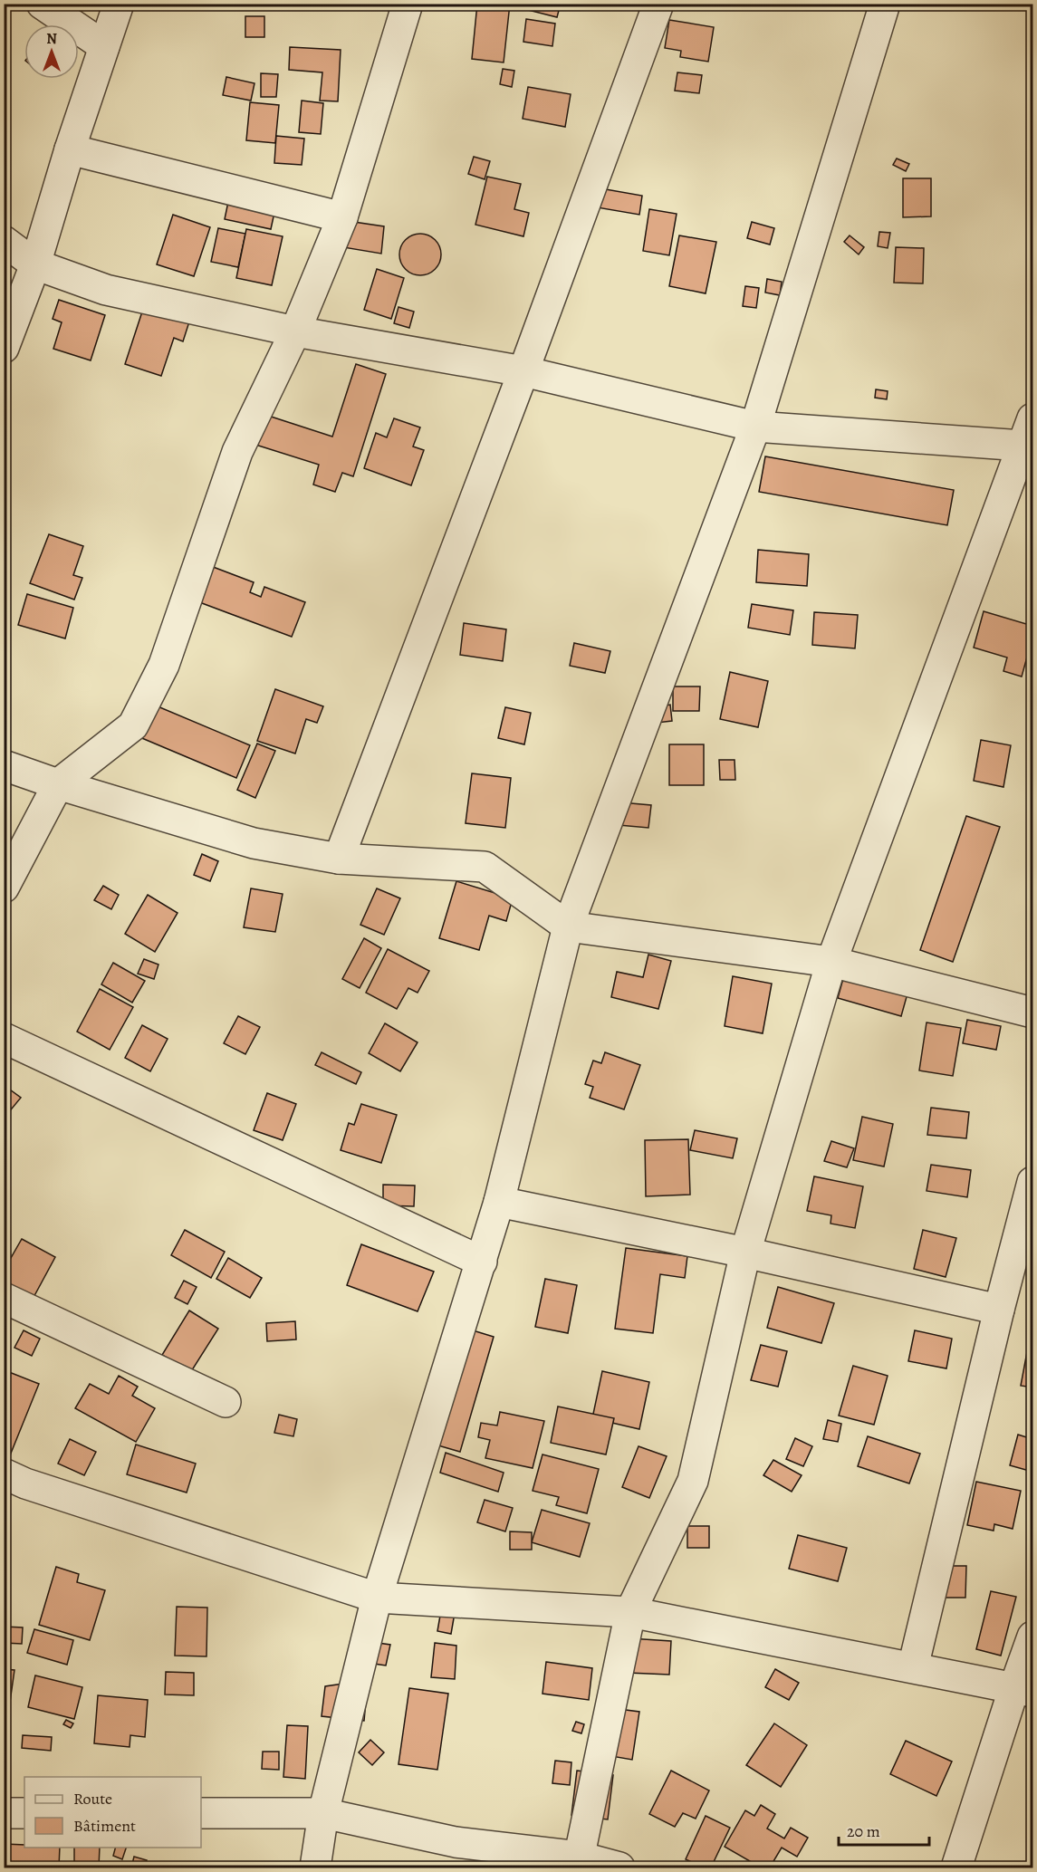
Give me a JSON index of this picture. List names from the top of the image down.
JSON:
{
  "legend": ["Route", "Bâtiment"],
  "scale_bar": "20 m",
  "north": "top"
}
